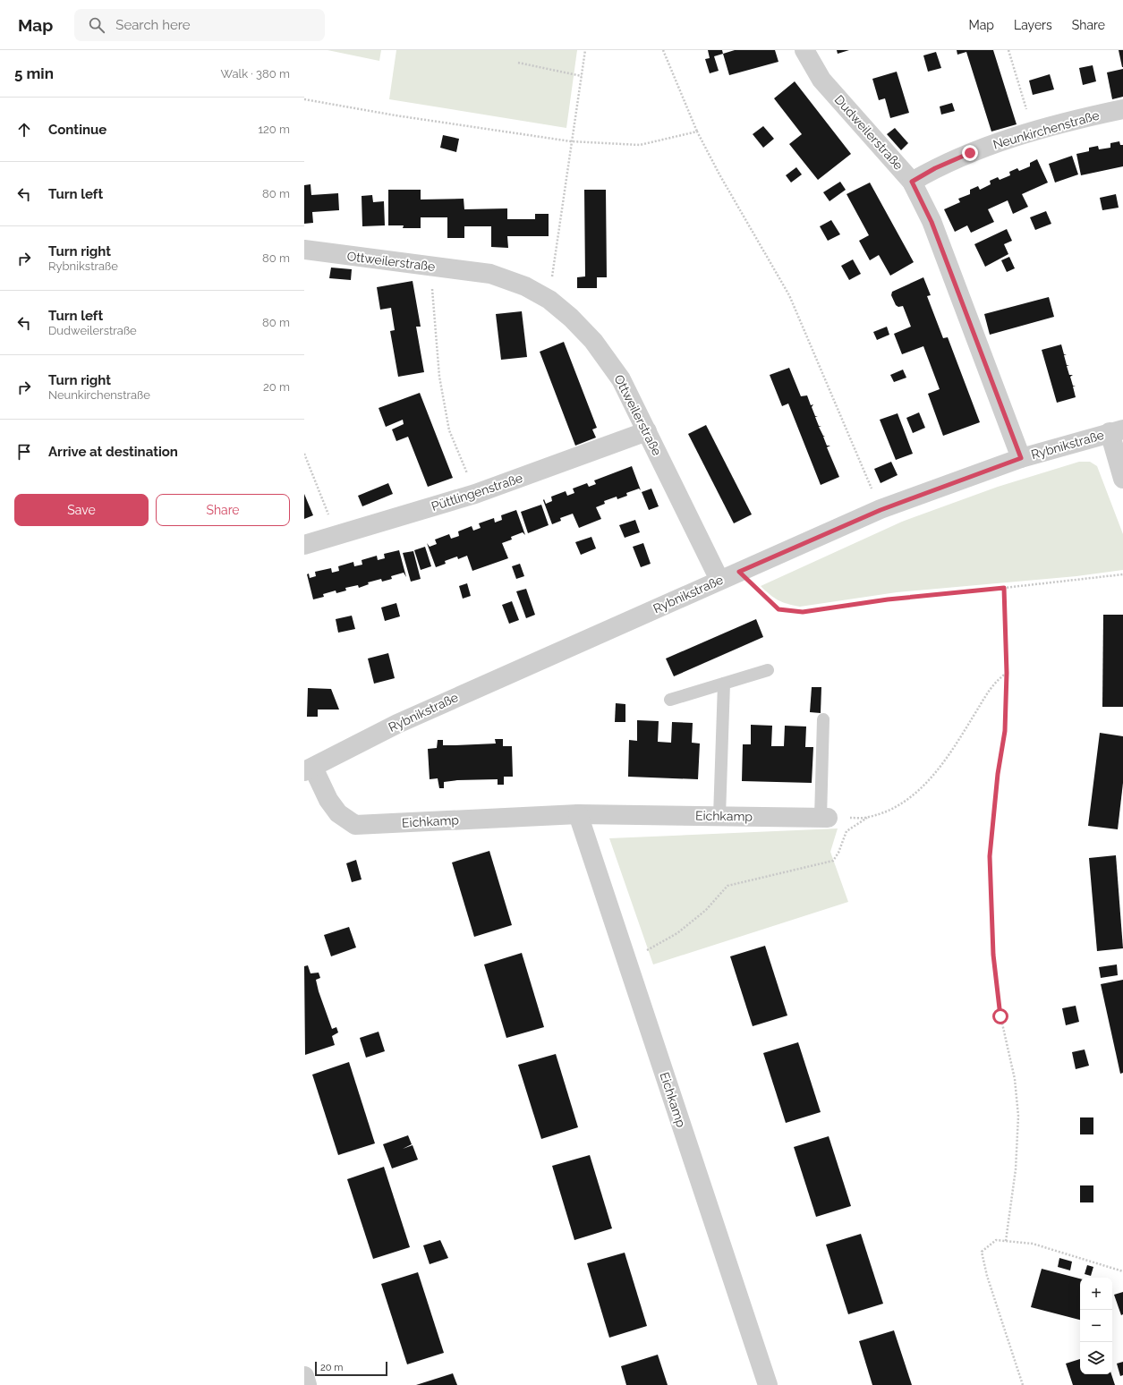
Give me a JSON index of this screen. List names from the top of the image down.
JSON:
{
  "streets": {
    "street": [
      "Neunkirchenstraße",
      "Dudweilerstraße",
      "Ottweilerstraße",
      "Rybnikstraße",
      "Püttlingenstraße",
      "Eichkamp"
    ]
  },
  "crossings": [
    ["Neunkirchenstraße", "Dudweilerstraße"],
    ["Dudweilerstraße", "Rybnikstraße"],
    ["Ottweilerstraße", "Rybnikstraße"],
    ["Ottweilerstraße", "Püttlingenstraße"],
    ["Rybnikstraße", "Eichkamp"]
  ],
  "scale_bar": "20 m",
  "page": {
    "header": "Map",
    "search": "Search here",
    "nav": ["Map", "Layers", "Share"],
    "heading": ["5 min", "Walk · 380 m"],
    "list": [
      ["Continue", "120 m"],
      ["Turn left", "80 m"],
      ["Turn right", "Rybnikstraße", "80 m"],
      ["Turn left", "Dudweilerstraße", "80 m"],
      ["Turn right", "Neunkirchenstraße", "20 m"],
      "Arrive at destination"
    ],
    "buttons": ["Save", "Share"],
    "map_buttons": ["+", "−"],
    "scale": "20 m"
  }
}
